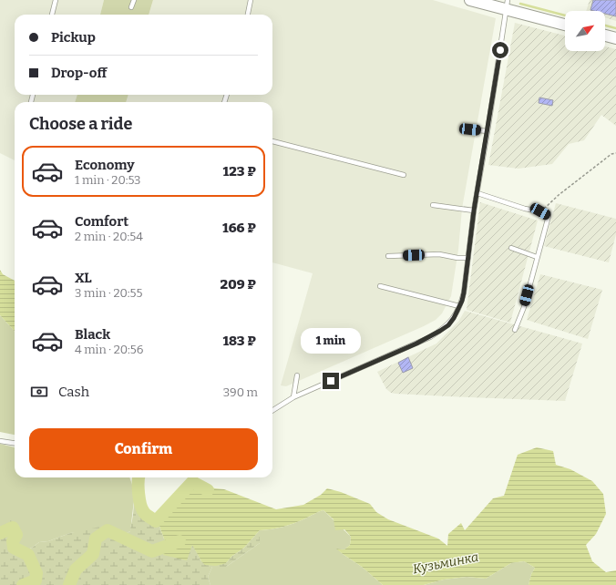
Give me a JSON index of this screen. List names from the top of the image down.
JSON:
{
  "water": ["Кузьминка"],
  "north": "top right",
  "page": {
    "banner": ["Pickup", "Drop-off"],
    "heading": "Choose a ride",
    "list": [
      {
        "name": "Economy",
        "note": "1 min · 20:53",
        "value": "123 ₽"
      },
      {
        "name": "Comfort",
        "note": "2 min · 20:54",
        "value": "166 ₽"
      },
      {
        "name": "XL",
        "note": "3 min · 20:55",
        "value": "209 ₽"
      },
      {
        "name": "Black",
        "note": "4 min · 20:56",
        "value": "183 ₽"
      }
    ],
    "bubble": "1 min",
    "pay": ["Cash", "390 m"],
    "buttons": "Confirm"
  }
}
